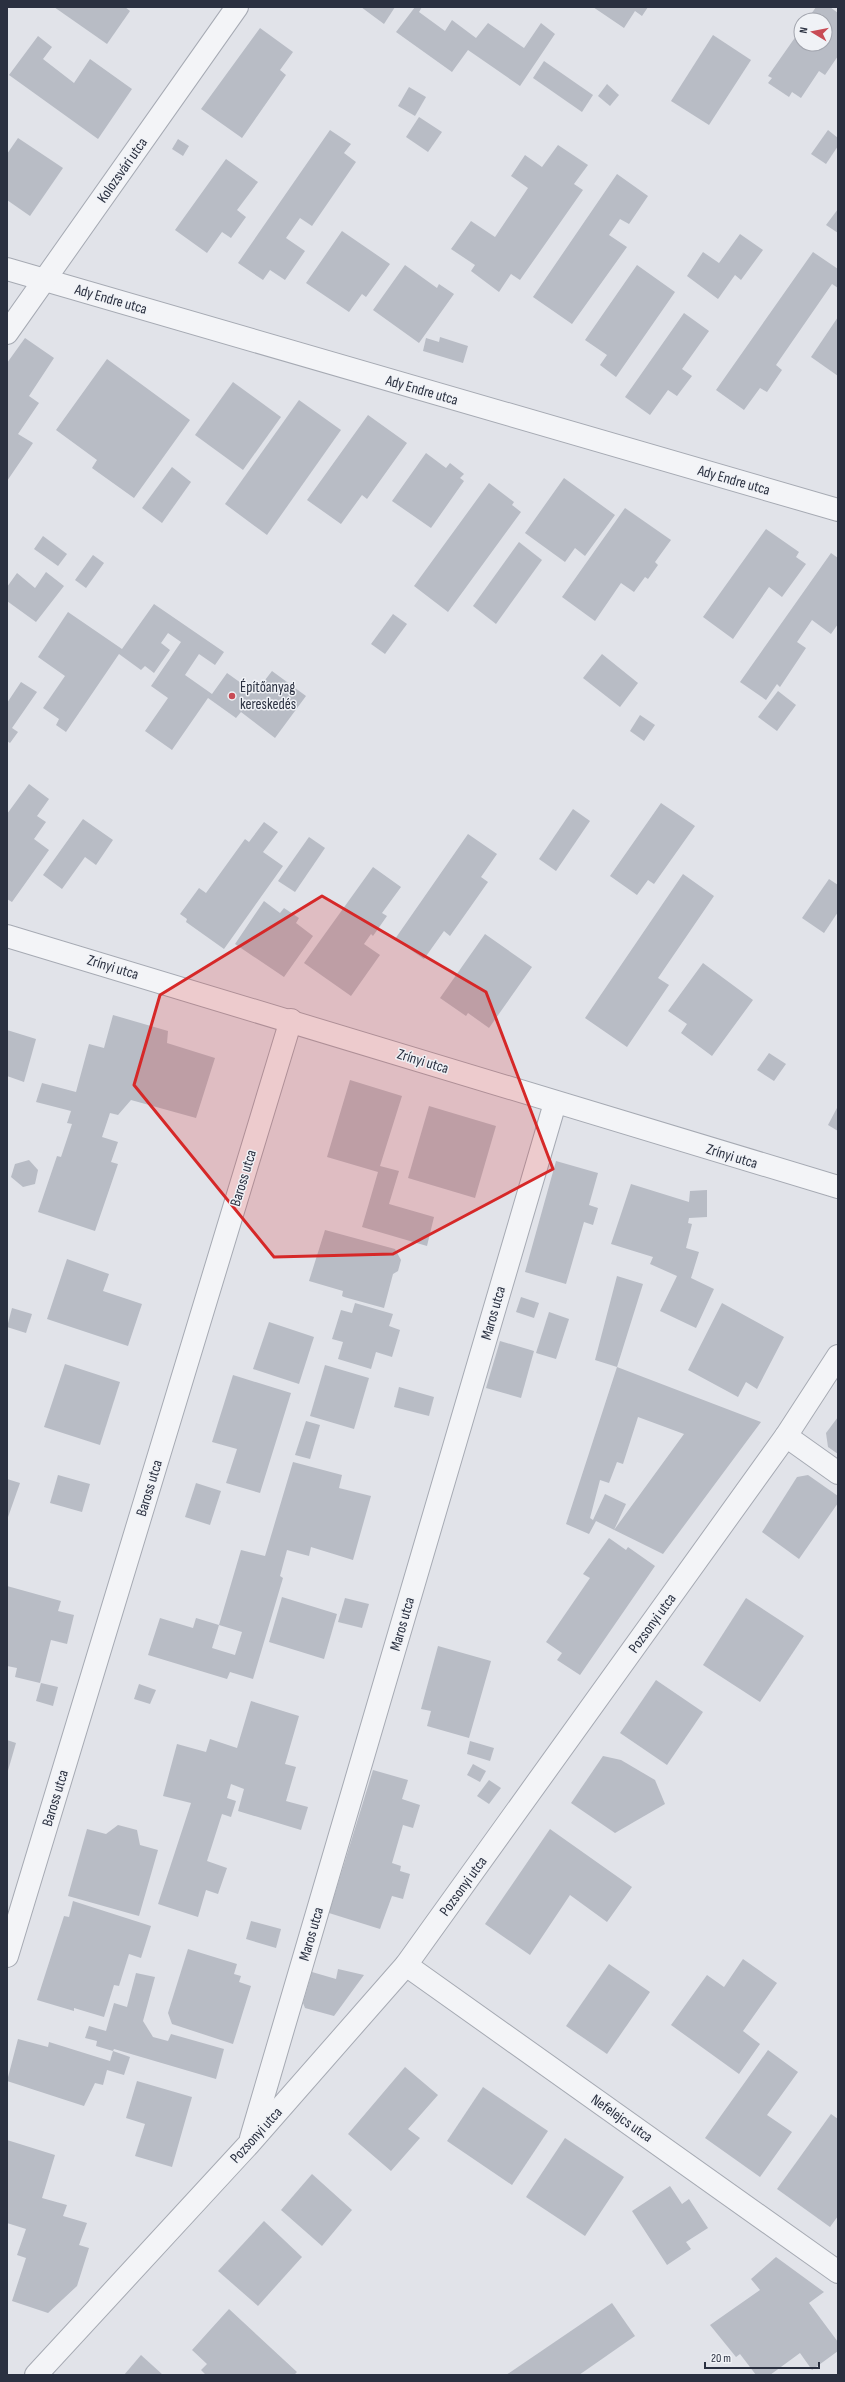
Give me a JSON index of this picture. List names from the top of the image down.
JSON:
{
  "streets": {
    "street": [
      "Kolozsvári utca",
      "Ady Endre utca",
      "Zrínyi utca",
      "Baross utca",
      "Maros utca",
      "Pozsonyi utca",
      "Nefelejcs utca"
    ]
  },
  "crossings": [
    ["Kolozsvári utca", "Ady Endre utca"],
    ["Zrínyi utca", "Baross utca"],
    ["Zrínyi utca", "Maros utca"],
    ["Maros utca", "Pozsonyi utca"],
    ["Pozsonyi utca", "Nefelejcs utca"]
  ],
  "places": ["Építőanyag kereskedés"],
  "scale_bar": "20 m",
  "north": "left"
}
